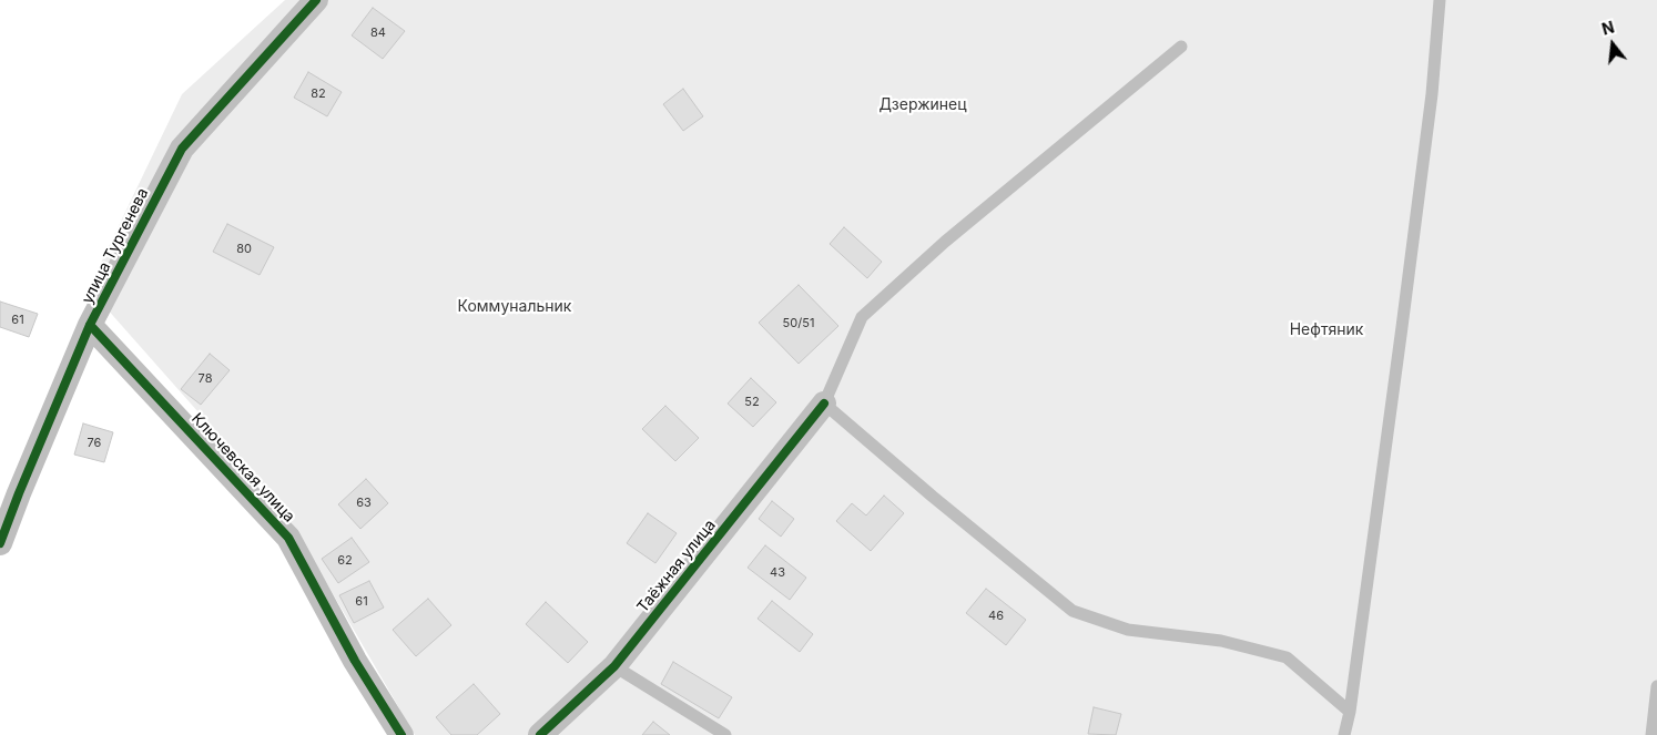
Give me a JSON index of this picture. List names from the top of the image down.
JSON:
{
  "streets": {
    "street": ["улица Тургенева", "Ключевская улица", "Таёжная улица"]
  },
  "crossings": [
    ["улица Тургенева", "Ключевская улица"]
  ],
  "parks": ["Дзержинец", "Коммунальник", "Нефтяник"],
  "house_numbers": [
    "84",
    "82",
    "80",
    "61",
    "50/51",
    "78",
    "52",
    "76",
    "63",
    "62",
    "43",
    "61",
    "46"
  ],
  "north": "top"
}
